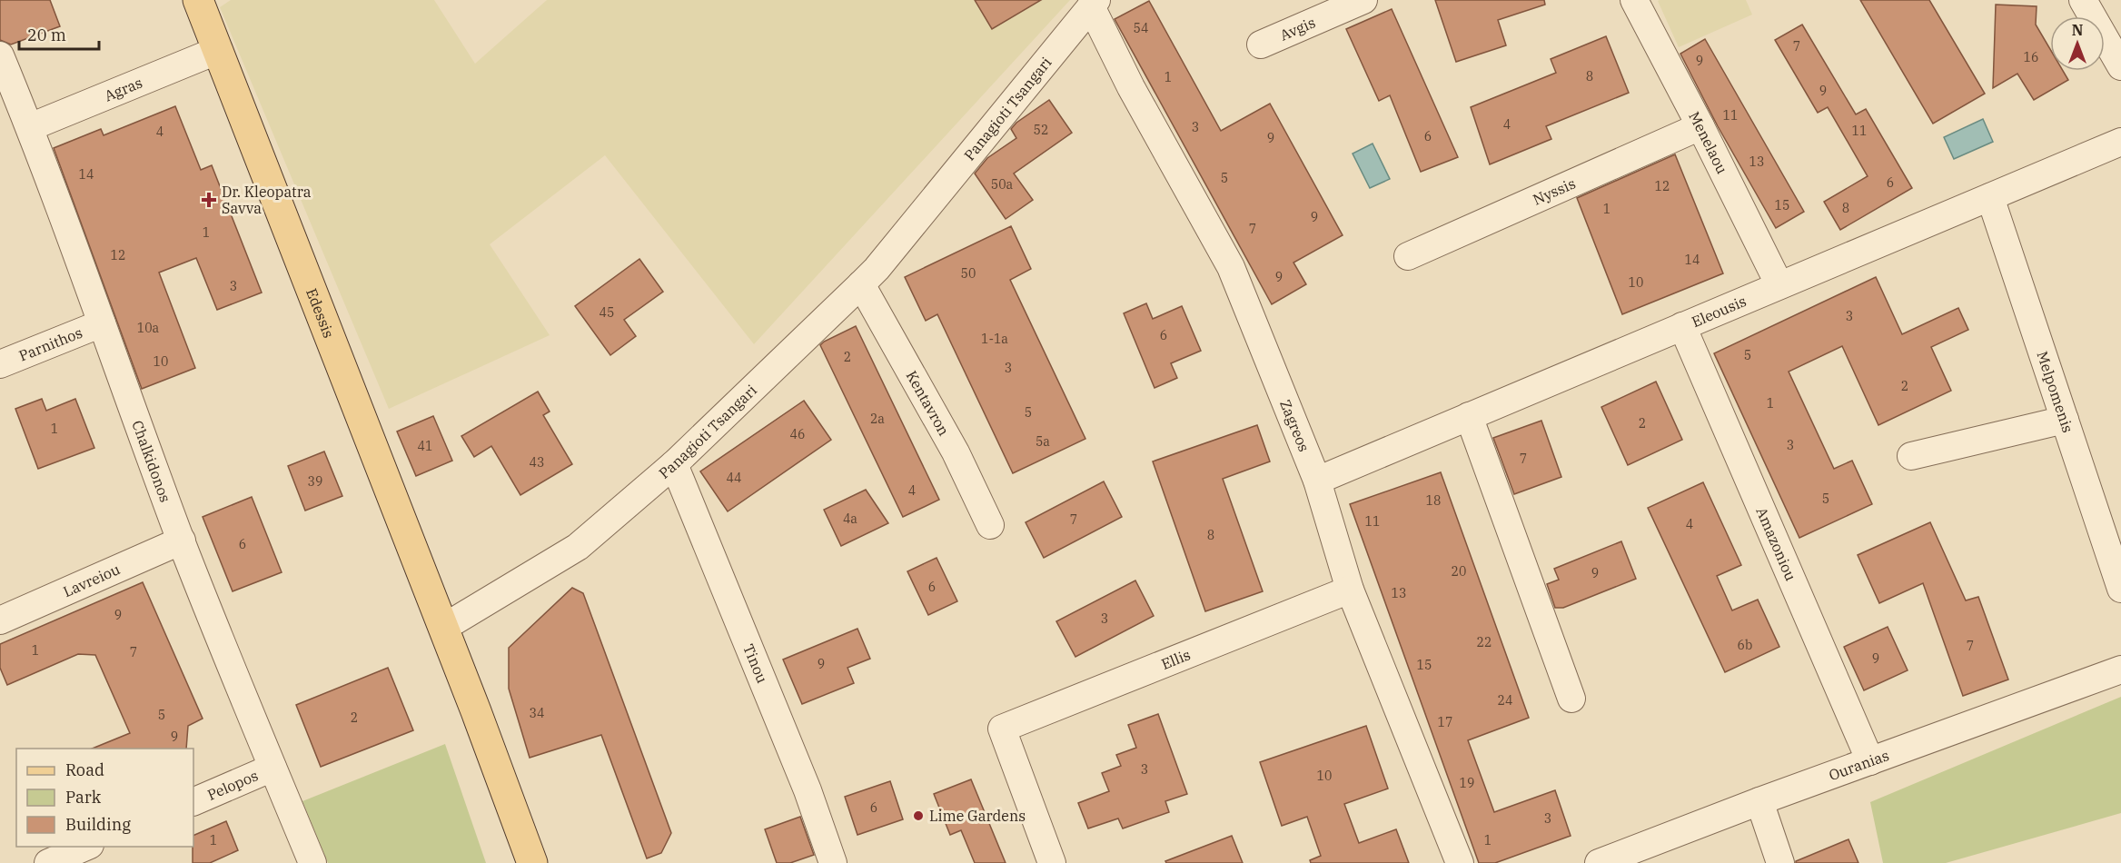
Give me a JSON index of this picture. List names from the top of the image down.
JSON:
{
  "streets": {
    "main road": ["Edessis"],
    "street": [
      "Avgis",
      "Agras",
      "Panagioti Tsangari",
      "Menelaou",
      "Nyssis",
      "Eleousis",
      "Parnithos",
      "Melpomenis",
      "Kentavron",
      "Zagreos",
      "Chalkidonos",
      "Amazoniou",
      "Lavreiou",
      "Ellis",
      "Tinou",
      "Ouranias",
      "Pelopos"
    ]
  },
  "crossings": [
    ["Agras", "Edessis"],
    ["Agras", "Chalkidonos"],
    ["Panagioti Tsangari", "Edessis"],
    ["Panagioti Tsangari", "Kentavron"],
    ["Panagioti Tsangari", "Zagreos"],
    ["Panagioti Tsangari", "Tinou"],
    ["Menelaou", "Nyssis"],
    ["Menelaou", "Eleousis"],
    ["Eleousis", "Melpomenis"],
    ["Eleousis", "Zagreos"],
    ["Eleousis", "Amazoniou"],
    ["Parnithos", "Chalkidonos"],
    ["Zagreos", "Ellis"],
    ["Chalkidonos", "Lavreiou"],
    ["Chalkidonos", "Pelopos"],
    ["Amazoniou", "Ouranias"]
  ],
  "places": {
    "health": ["Dr. Kleopatra Savva"],
    "other": ["Lime Gardens"]
  },
  "house_numbers": [
    "54",
    "7",
    "16",
    "9",
    "8",
    "1",
    "9",
    "11",
    "4",
    "3",
    "52",
    "11",
    "4",
    "6",
    "9",
    "13",
    "14",
    "5",
    "6",
    "50a",
    "12",
    "15",
    "8",
    "1",
    "9",
    "7",
    "1",
    "12",
    "14",
    "50",
    "9",
    "10",
    "3",
    "45",
    "3",
    "10a",
    "6",
    "1-1a",
    "5",
    "2",
    "10",
    "3",
    "2",
    "1",
    "5",
    "2a",
    "2",
    "1",
    "46",
    "5a",
    "3",
    "41",
    "7",
    "43",
    "44",
    "39",
    "4",
    "5",
    "18",
    "4a",
    "7",
    "11",
    "4",
    "8",
    "6",
    "20",
    "9",
    "6",
    "13",
    "9",
    "3",
    "22",
    "6b",
    "7",
    "1",
    "7",
    "9",
    "9",
    "15",
    "24",
    "34",
    "5",
    "2",
    "17",
    "9",
    "3",
    "10",
    "19",
    "6",
    "3",
    "1",
    "1"
  ],
  "legend": ["Road", "Park", "Building"],
  "scale_bar": "20 m",
  "north": "top"
}
